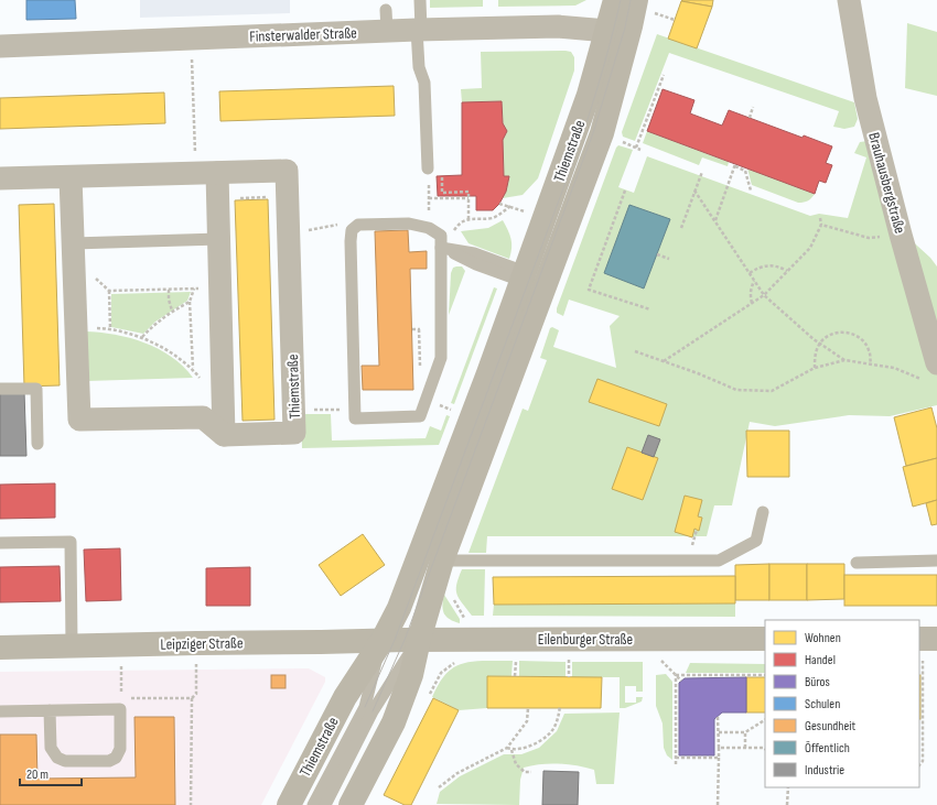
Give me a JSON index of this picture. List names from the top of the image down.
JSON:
{
  "streets": {
    "main road": ["Thiemstraße", "Eilenburger Straße", "Leipziger Straße"],
    "street": ["Finsterwalder Straße", "Brauhausbergstraße"]
  },
  "crossings": [
    ["Finsterwalder Straße", "Thiemstraße"],
    ["Thiemstraße", "Eilenburger Straße"],
    ["Thiemstraße", "Leipziger Straße"],
    ["Eilenburger Straße", "Leipziger Straße"]
  ],
  "legend": [
    "Wohnen",
    "Handel",
    "Büros",
    "Schulen",
    "Gesundheit",
    "Öffentlich",
    "Industrie"
  ],
  "scale_bar": "20 m"
}
